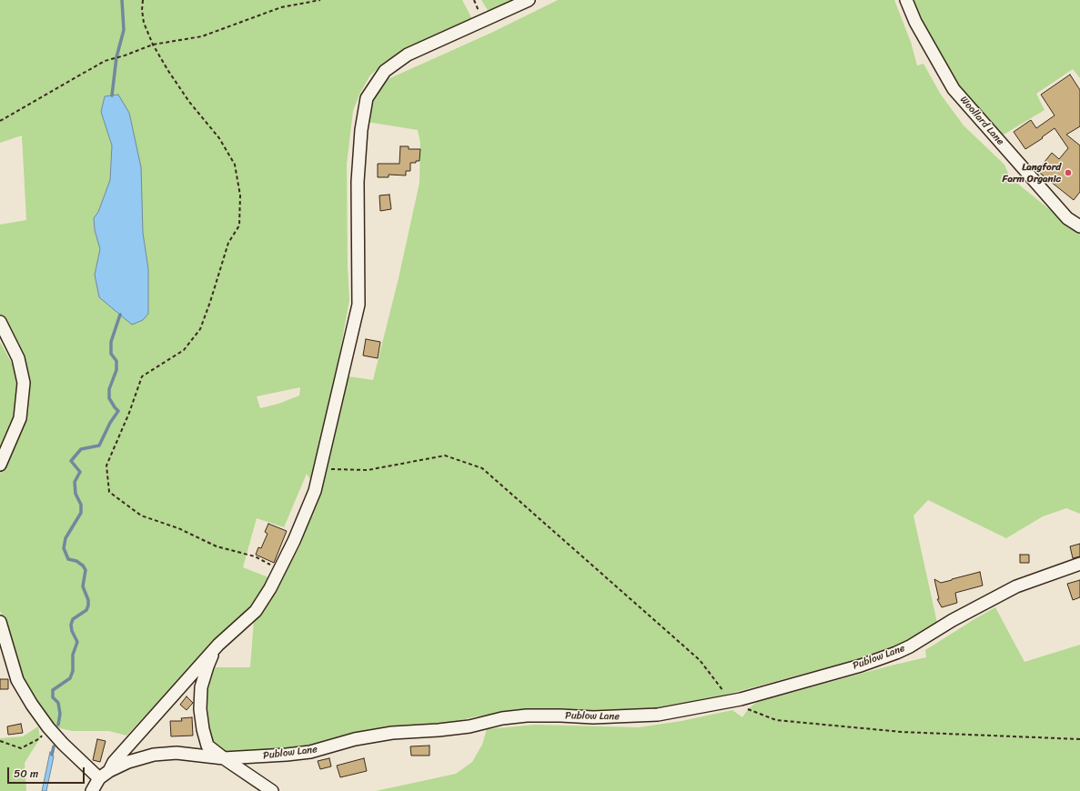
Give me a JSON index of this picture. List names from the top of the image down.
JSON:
{
  "streets": {
    "street": ["Woollard Lane", "Publow Lane"]
  },
  "places": ["Langford Farm Organic"],
  "scale_bar": "50 m"
}
